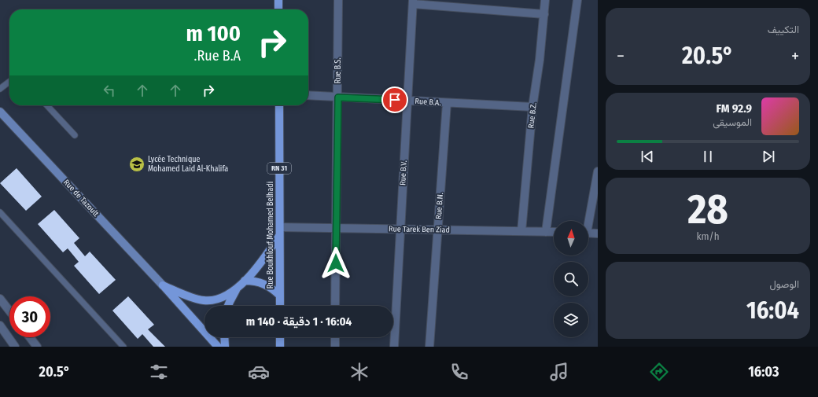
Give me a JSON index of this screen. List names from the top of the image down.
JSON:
{
  "streets": {
    "main road": ["RN 31", "Rue de Tazoult", "Rue Boukhlouf Mohamed Belhadi"],
    "street": [
      "Rue B.S.",
      "Rue B.A.",
      "Rue B.Z.",
      "Rue B.V.",
      "Rue B.N.",
      "Rue Tarek Ben Ziad"
    ]
  },
  "crossings": [
    ["Rue B.S.", "Rue B.A."],
    ["Rue B.S.", "Rue Tarek Ben Ziad"],
    ["Rue B.A.", "Rue B.Z."],
    ["Rue B.A.", "Rue B.V."],
    ["Rue B.A.", "Rue B.N."],
    ["Rue B.Z.", "Rue Tarek Ben Ziad"],
    ["Rue B.V.", "Rue Tarek Ben Ziad"],
    ["Rue B.N.", "Rue Tarek Ben Ziad"],
    ["Rue Tarek Ben Ziad", "Rue Boukhlouf Mohamed Belhadi"]
  ],
  "places": {
    "school or university": ["Lycée Technique Mohamed Laid Al-Khalifa"]
  },
  "north": "top",
  "page": {
    "tile": [
      "التكييف",
      ["28", "km/h"],
      ["الوصول", "16:04"]
    ],
    "turn": ["100 m", "Rue B.A."],
    "heat": ["−", "20.5°", "+"],
    "song": ["92.9 FM", "الموسيقى"],
    "limit": "30",
    "trip": "16:04 · 1 دقيقة · 140 m",
    "tabs": ["16:03", "20.5°"]
  }
}
